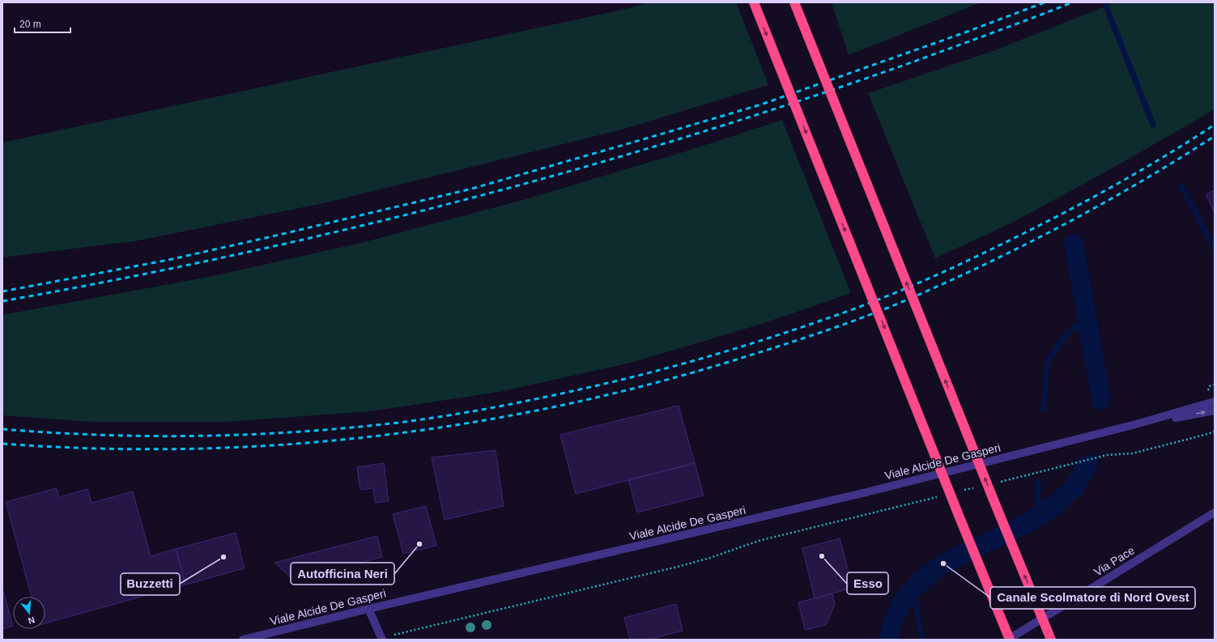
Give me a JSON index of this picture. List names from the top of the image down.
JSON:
{
  "streets": {
    "street": ["Viale Alcide De Gasperi", "Via Pace"]
  },
  "places": [
    "Autofficina Neri",
    "Esso",
    "Buzzetti",
    "Canale Scolmatore di Nord Ovest"
  ],
  "scale_bar": "20 m",
  "north": "bottom"
}
